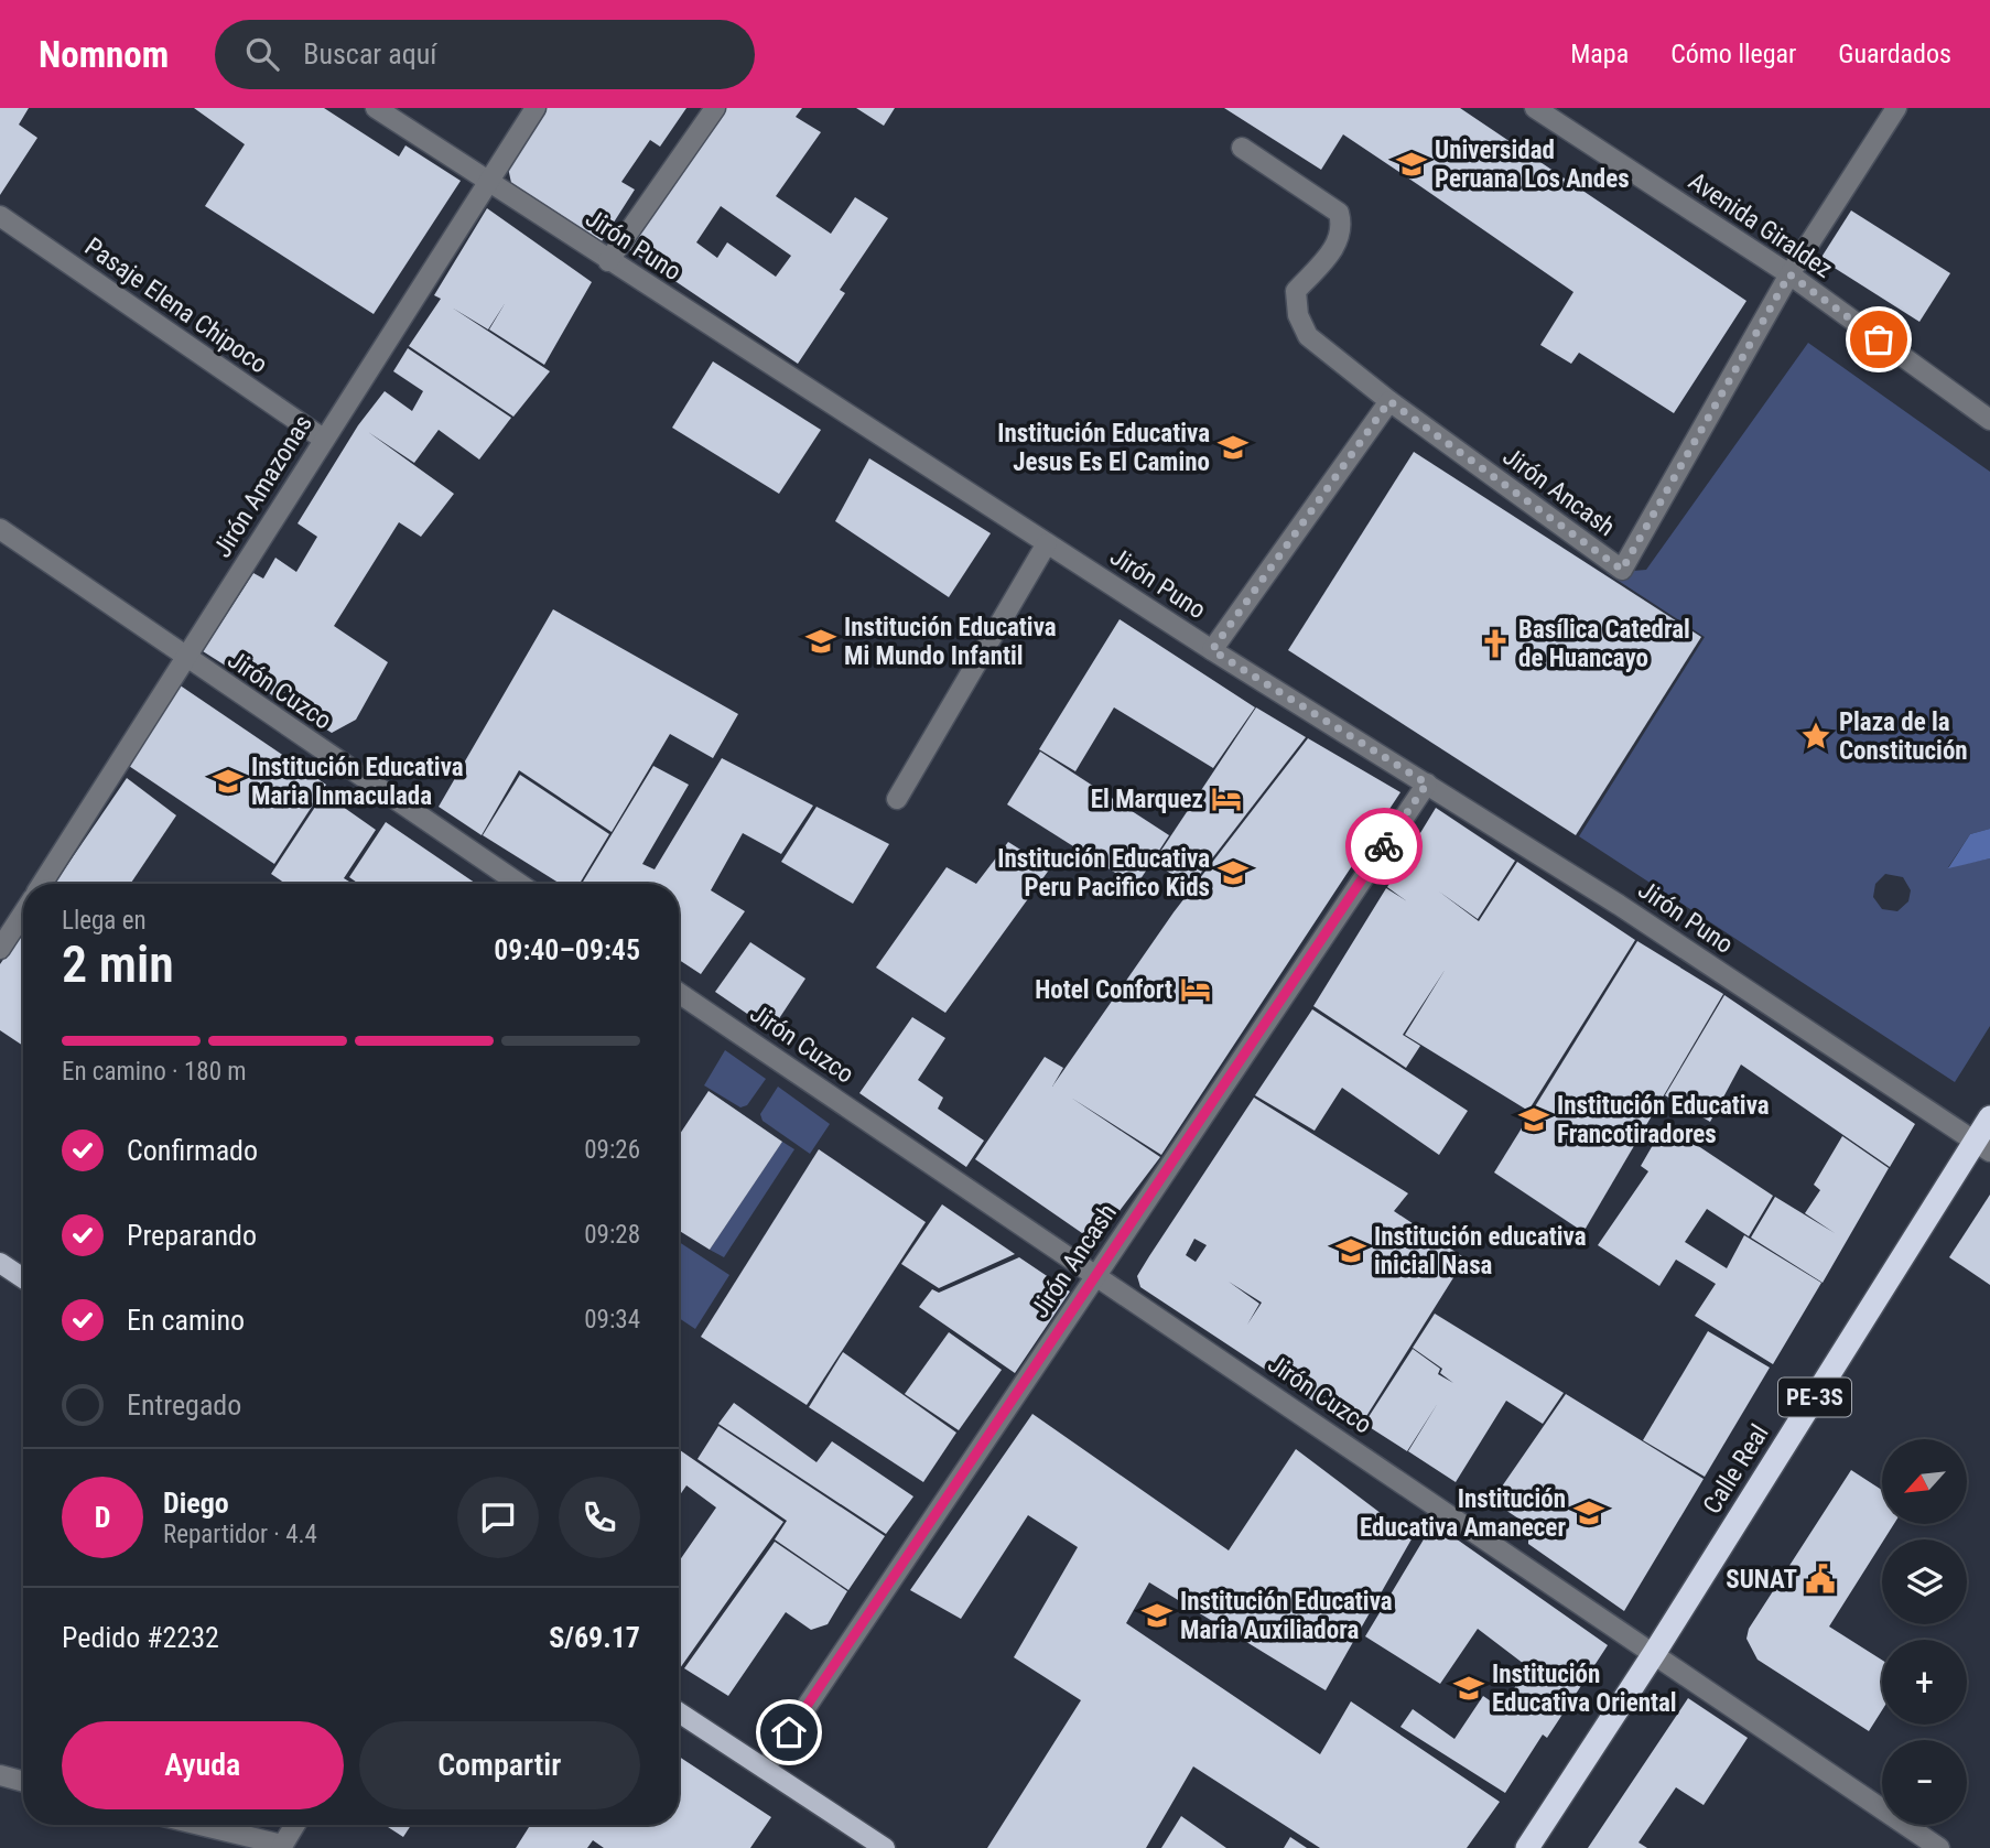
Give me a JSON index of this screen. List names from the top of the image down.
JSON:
{
  "streets": {
    "highway": ["PE-3S", "Calle Real"],
    "street": [
      "Avenida Giraldez",
      "Jirón Puno",
      "Pasaje Elena Chipoco",
      "Jirón Amazonas",
      "Jirón Ancash",
      "Jirón Cuzco"
    ]
  },
  "crossings": [
    ["Avenida Giraldez", "Jirón Ancash"],
    ["Jirón Puno", "Jirón Amazonas"],
    ["Jirón Puno", "Jirón Ancash"],
    ["Jirón Puno", "Calle Real"],
    ["Pasaje Elena Chipoco", "Jirón Amazonas"],
    ["Jirón Amazonas", "Jirón Cuzco"],
    ["Jirón Ancash", "Jirón Cuzco"],
    ["Jirón Cuzco", "Calle Real"]
  ],
  "places": {
    "school or university": [
      "Universidad Peruana Los Andes",
      "Institución Educativa Jesus Es El Camino",
      "Institución Educativa Mi Mundo Infantil",
      "Institución Educativa Maria Inmaculada",
      "Institución Educativa Peru Pacifico Kids",
      "Institución Educativa Francotiradores",
      "Institución educativa inicial Nasa",
      "Institución Educativa Amanecer",
      "Institución Educativa Maria Auxiliadora",
      "Institución Educativa Oriental"
    ],
    "church": ["Basílica Catedral de Huancayo"],
    "place": ["Plaza de la Constitución"],
    "hotel": ["El Marquez", "Hotel Confort"],
    "public building": ["SUNAT"]
  },
  "north": "bottom left",
  "page": {
    "header": "Nomnom",
    "search": "Buscar aquí",
    "nav": ["Mapa", "Cómo llegar", "Guardados"],
    "heading": ["2 min", "Llega en", "09:40–09:45"],
    "panel": [
      "Diego",
      "Repartidor · 4.4",
      "Pedido #2232",
      "S/69.17"
    ],
    "bar": "En camino · 180 m",
    "list": [
      ["Confirmado", "09:26"],
      ["Preparando", "09:28"],
      ["En camino", "09:34"],
      "Entregado"
    ],
    "map_buttons": ["+", "−"],
    "round": "D",
    "buttons": ["Ayuda", "Compartir"]
  }
}
